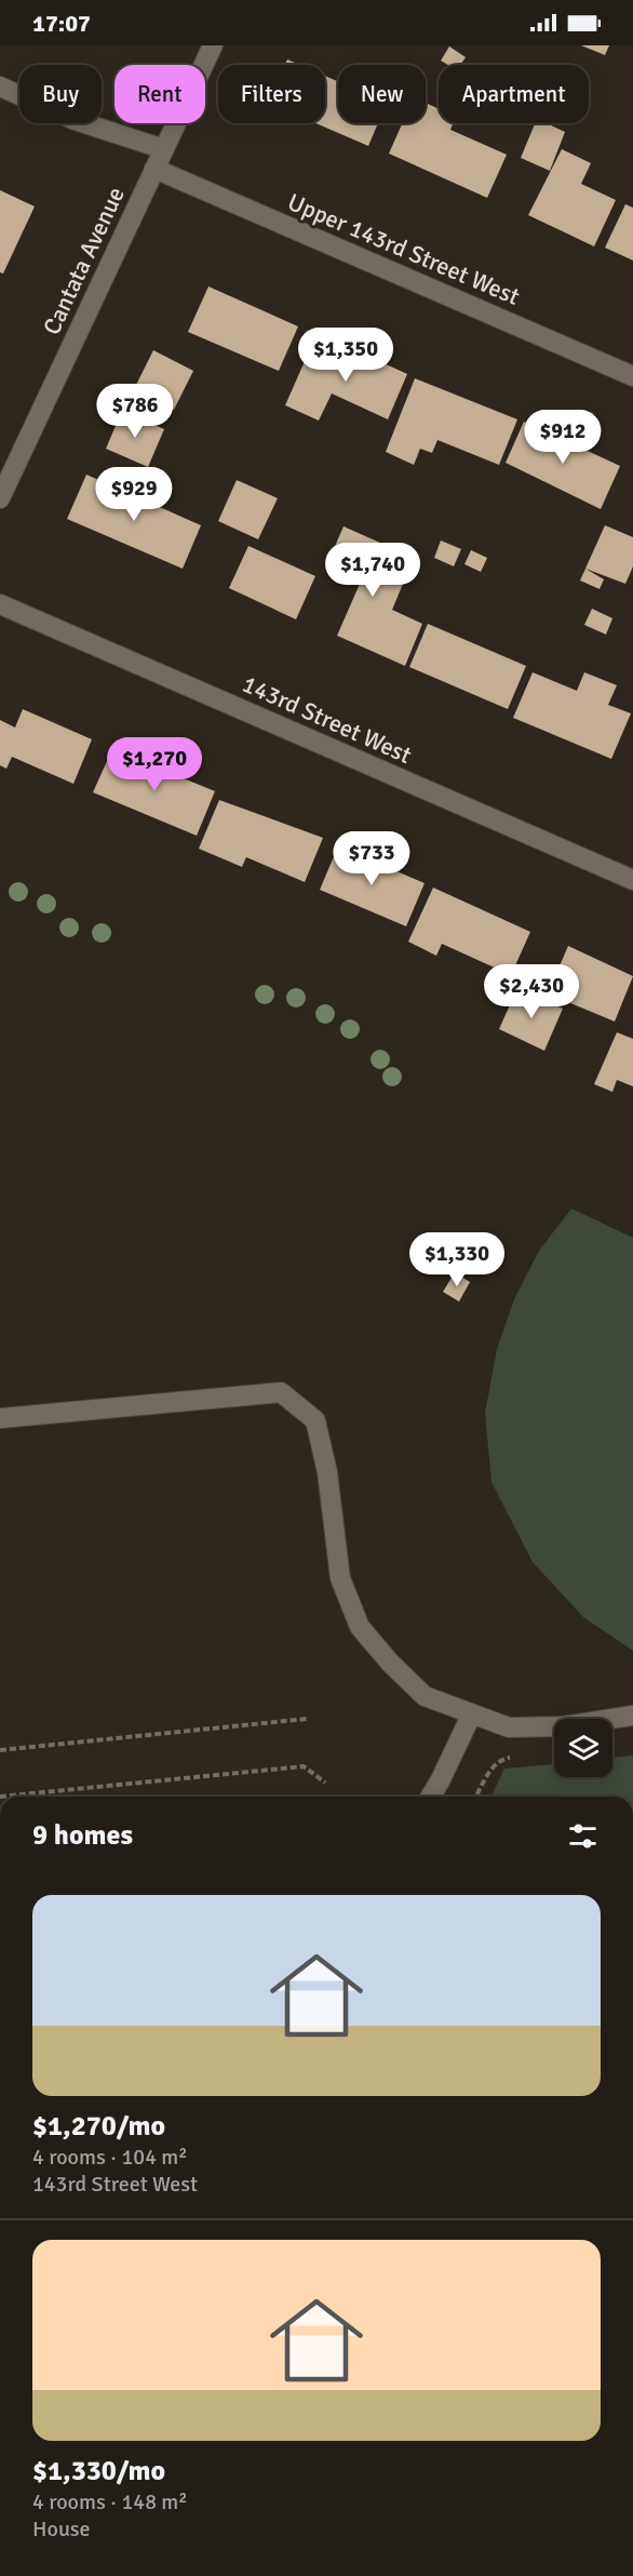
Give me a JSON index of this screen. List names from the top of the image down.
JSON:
{
  "streets": {
    "street": ["Upper 143rd Street West", "Cantata Avenue", "143rd Street West"]
  },
  "crossings": [
    ["Upper 143rd Street West", "Cantata Avenue"]
  ],
  "page": {
    "status": "17:07",
    "chip": [
      "Buy",
      "Rent",
      "Filters",
      "New",
      "Apartment"
    ],
    "price": [
      "$1,350",
      "$786",
      "$912",
      "$929",
      "$1,740",
      "$1,270",
      "$733",
      "$2,430",
      "$1,330"
    ],
    "heading": "9 homes",
    "list": [
      {
        "name": "$1,270/mo",
        "note": "4 rooms · 104 m² · 143rd Street West"
      },
      {
        "name": "$1,330/mo",
        "note": "4 rooms · 148 m² · House"
      }
    ]
  }
}
